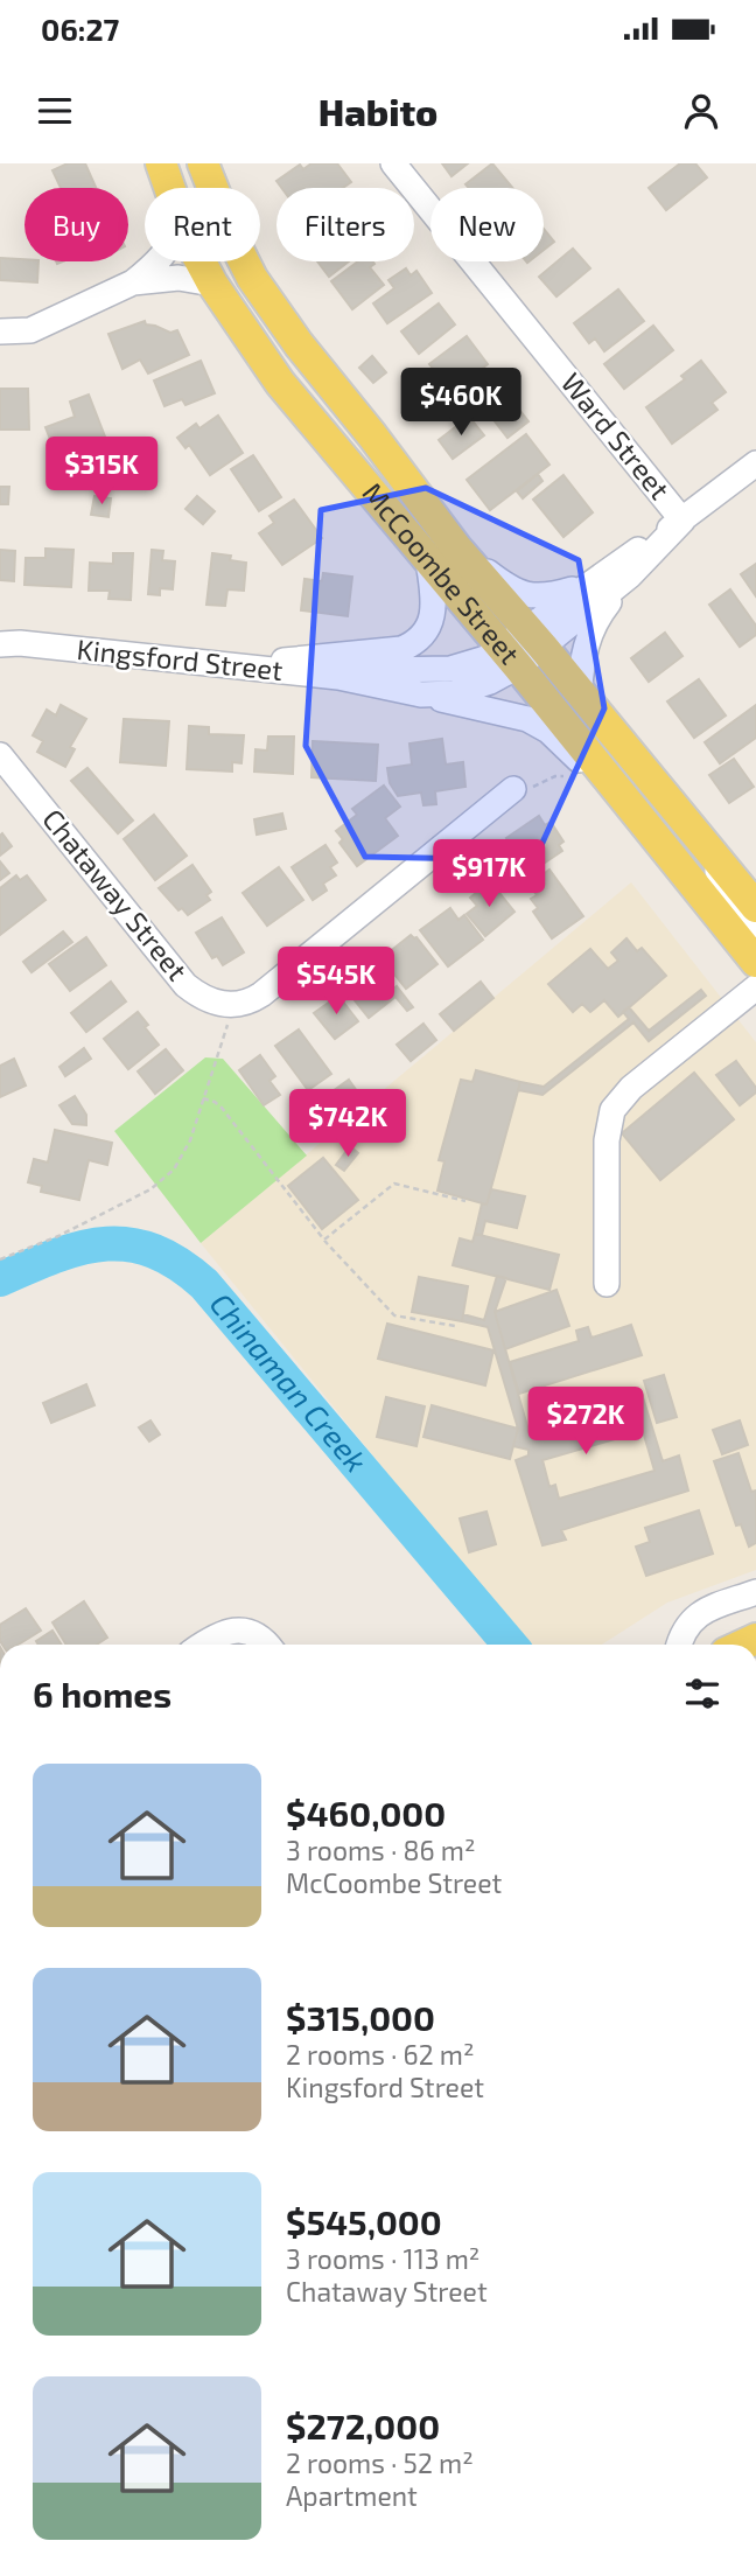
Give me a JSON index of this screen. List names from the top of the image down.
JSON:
{
  "streets": {
    "main road": ["McCoombe Street"],
    "street": ["Ward Street", "Kingsford Street", "Chataway Street"]
  },
  "crossings": [
    ["McCoombe Street", "Kingsford Street"]
  ],
  "water": ["Chinaman Creek"],
  "page": {
    "status": "06:27",
    "header": "Habito",
    "chip": [
      "Buy",
      "Rent",
      "Filters",
      "New"
    ],
    "price": [
      "$460K",
      "$315K",
      "$917K",
      "$545K",
      "$742K",
      "$272K"
    ],
    "heading": "6 homes",
    "list": [
      {
        "name": "$460,000",
        "note": "3 rooms · 86 m² · McCoombe Street"
      },
      {
        "name": "$315,000",
        "note": "2 rooms · 62 m² · Kingsford Street"
      },
      {
        "name": "$545,000",
        "note": "3 rooms · 113 m² · Chataway Street"
      },
      {
        "name": "$272,000",
        "note": "2 rooms · 52 m² · Apartment"
      }
    ]
  }
}
